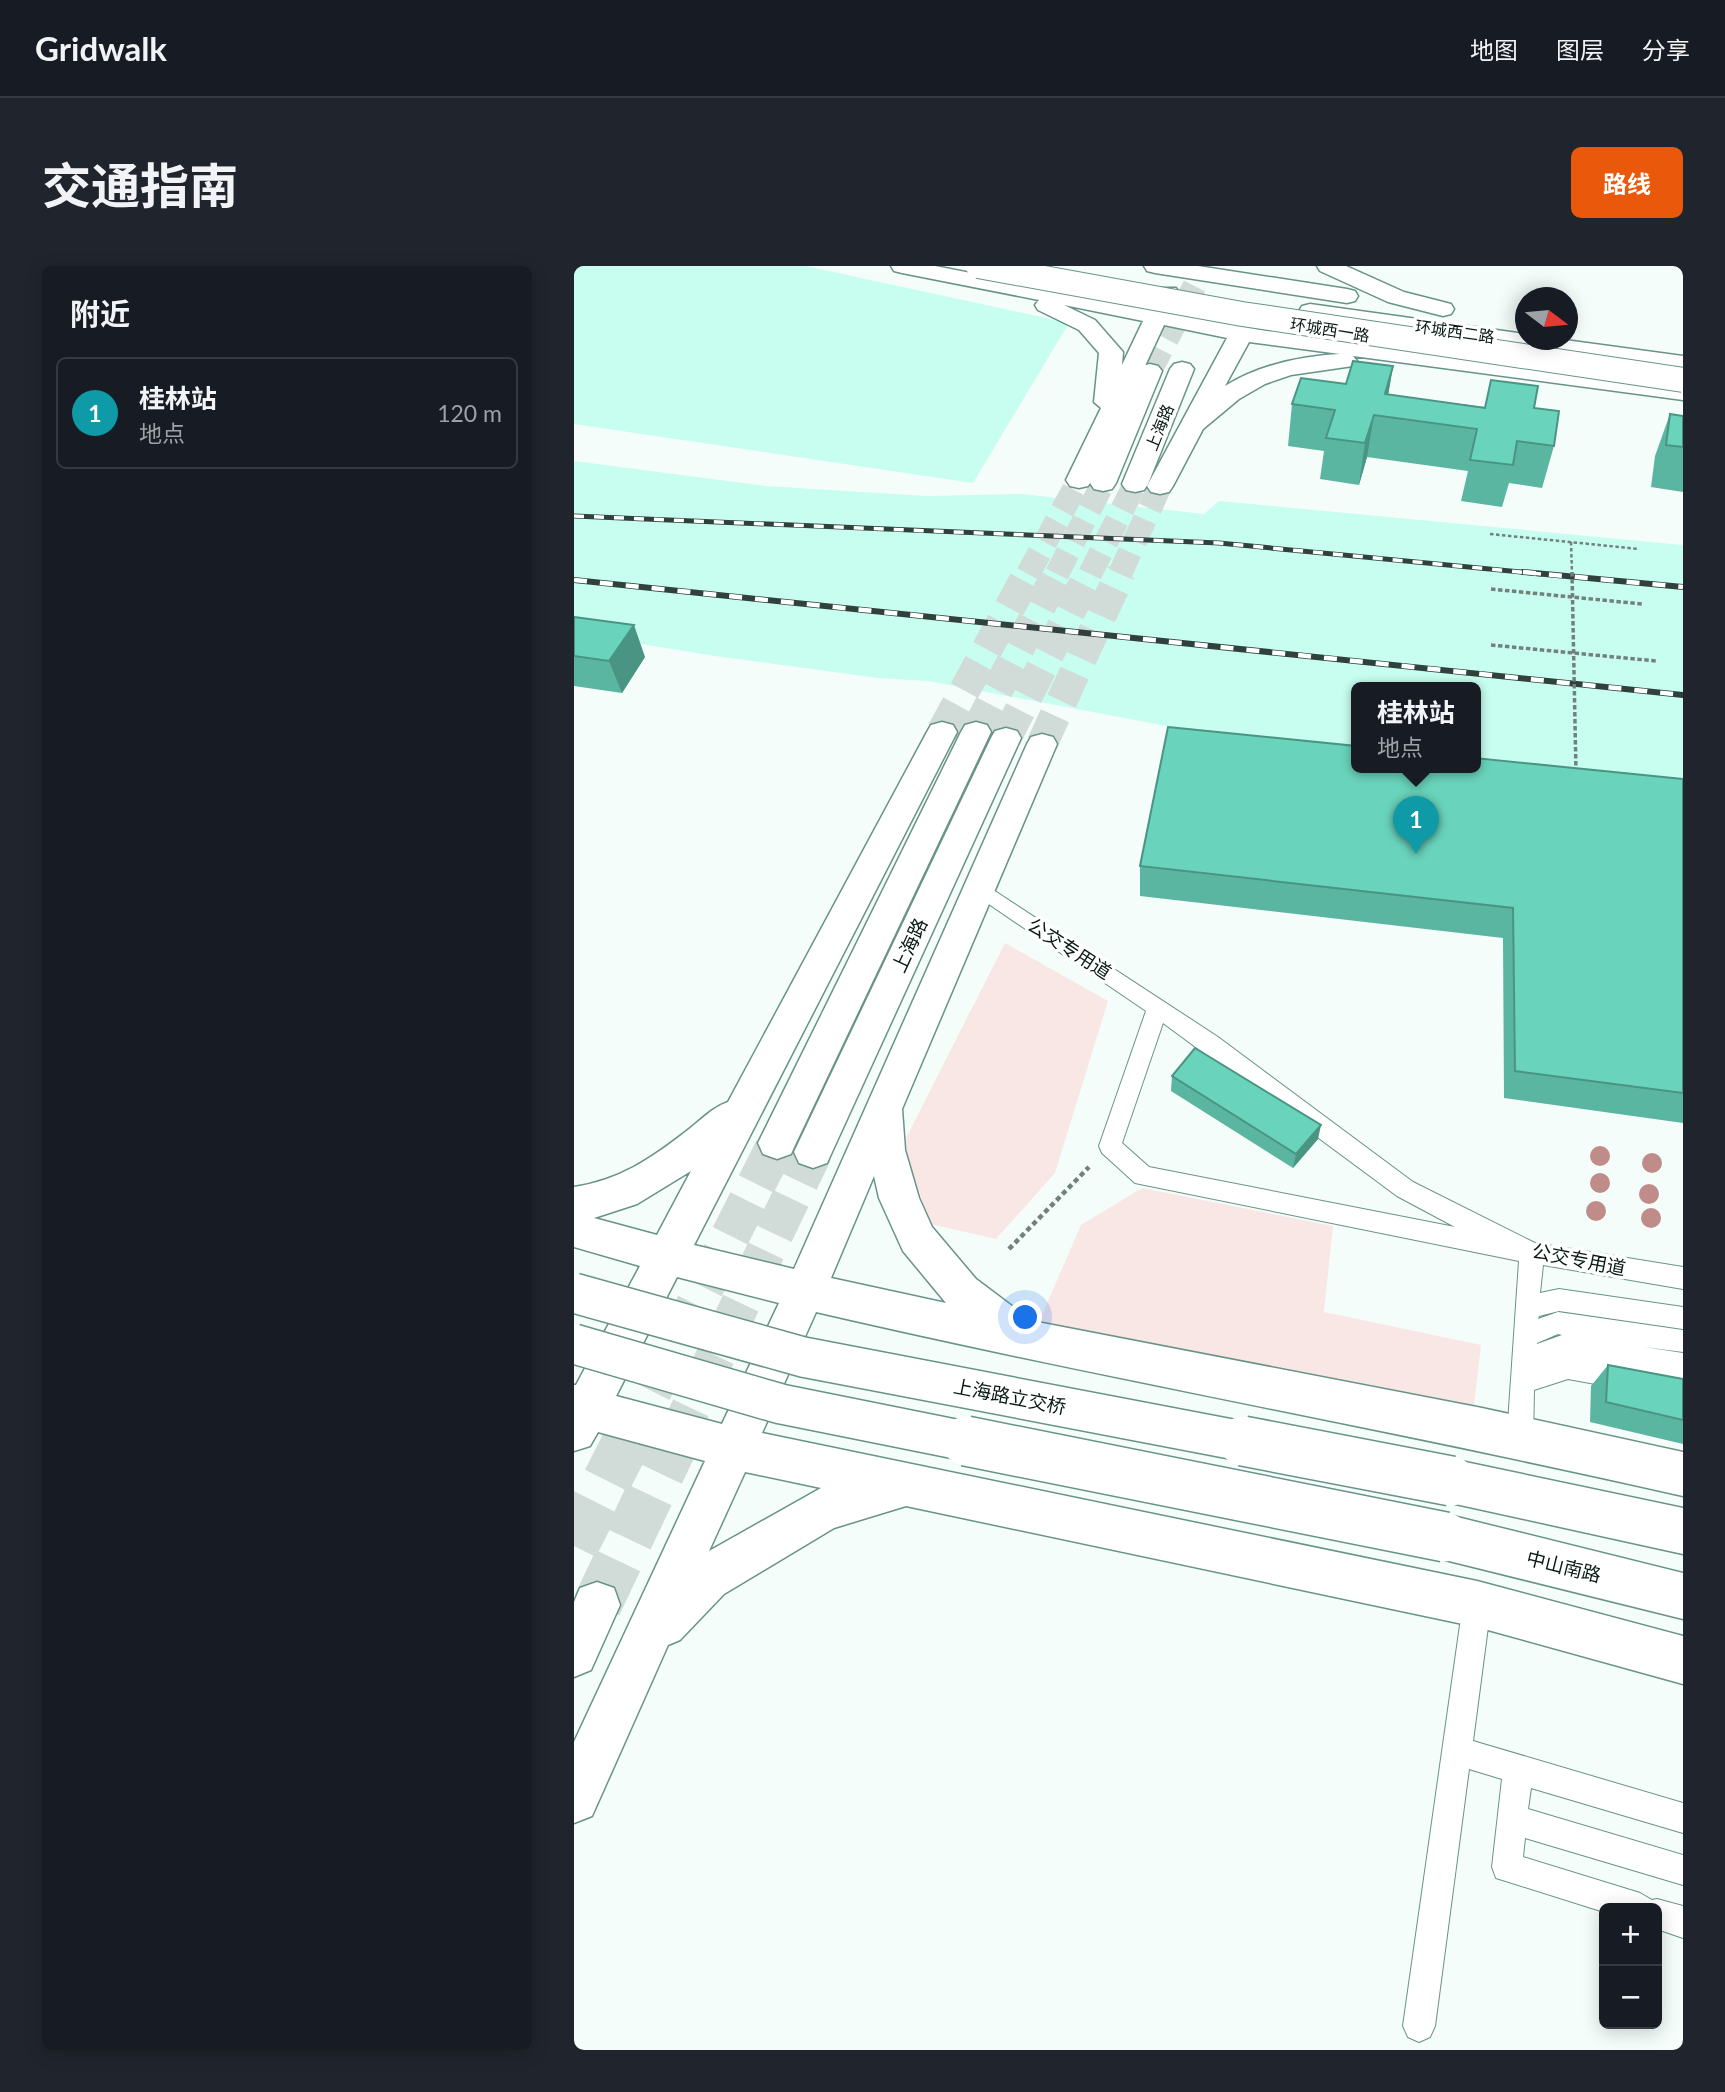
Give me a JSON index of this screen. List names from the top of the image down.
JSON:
{
  "streets": {
    "main road": [
      "环城西一路",
      "环城西二路",
      "上海路",
      "上海路立交桥",
      "中山南路"
    ],
    "lane": ["公交专用道"]
  },
  "crossings": [
    ["环城西一路", "环城西二路"]
  ],
  "north": "right",
  "page": {
    "header": "Gridwalk",
    "nav": ["地图", "图层", "分享"],
    "title": "交通指南",
    "buttons": "路线",
    "heading": "附近",
    "list": [
      {
        "mark": "1",
        "name": "桂林站",
        "note": "地点",
        "value": "120 m"
      }
    ],
    "popup": ["桂林站", "地点"],
    "pins": "1",
    "map_buttons": ["+", "−"]
  }
}
